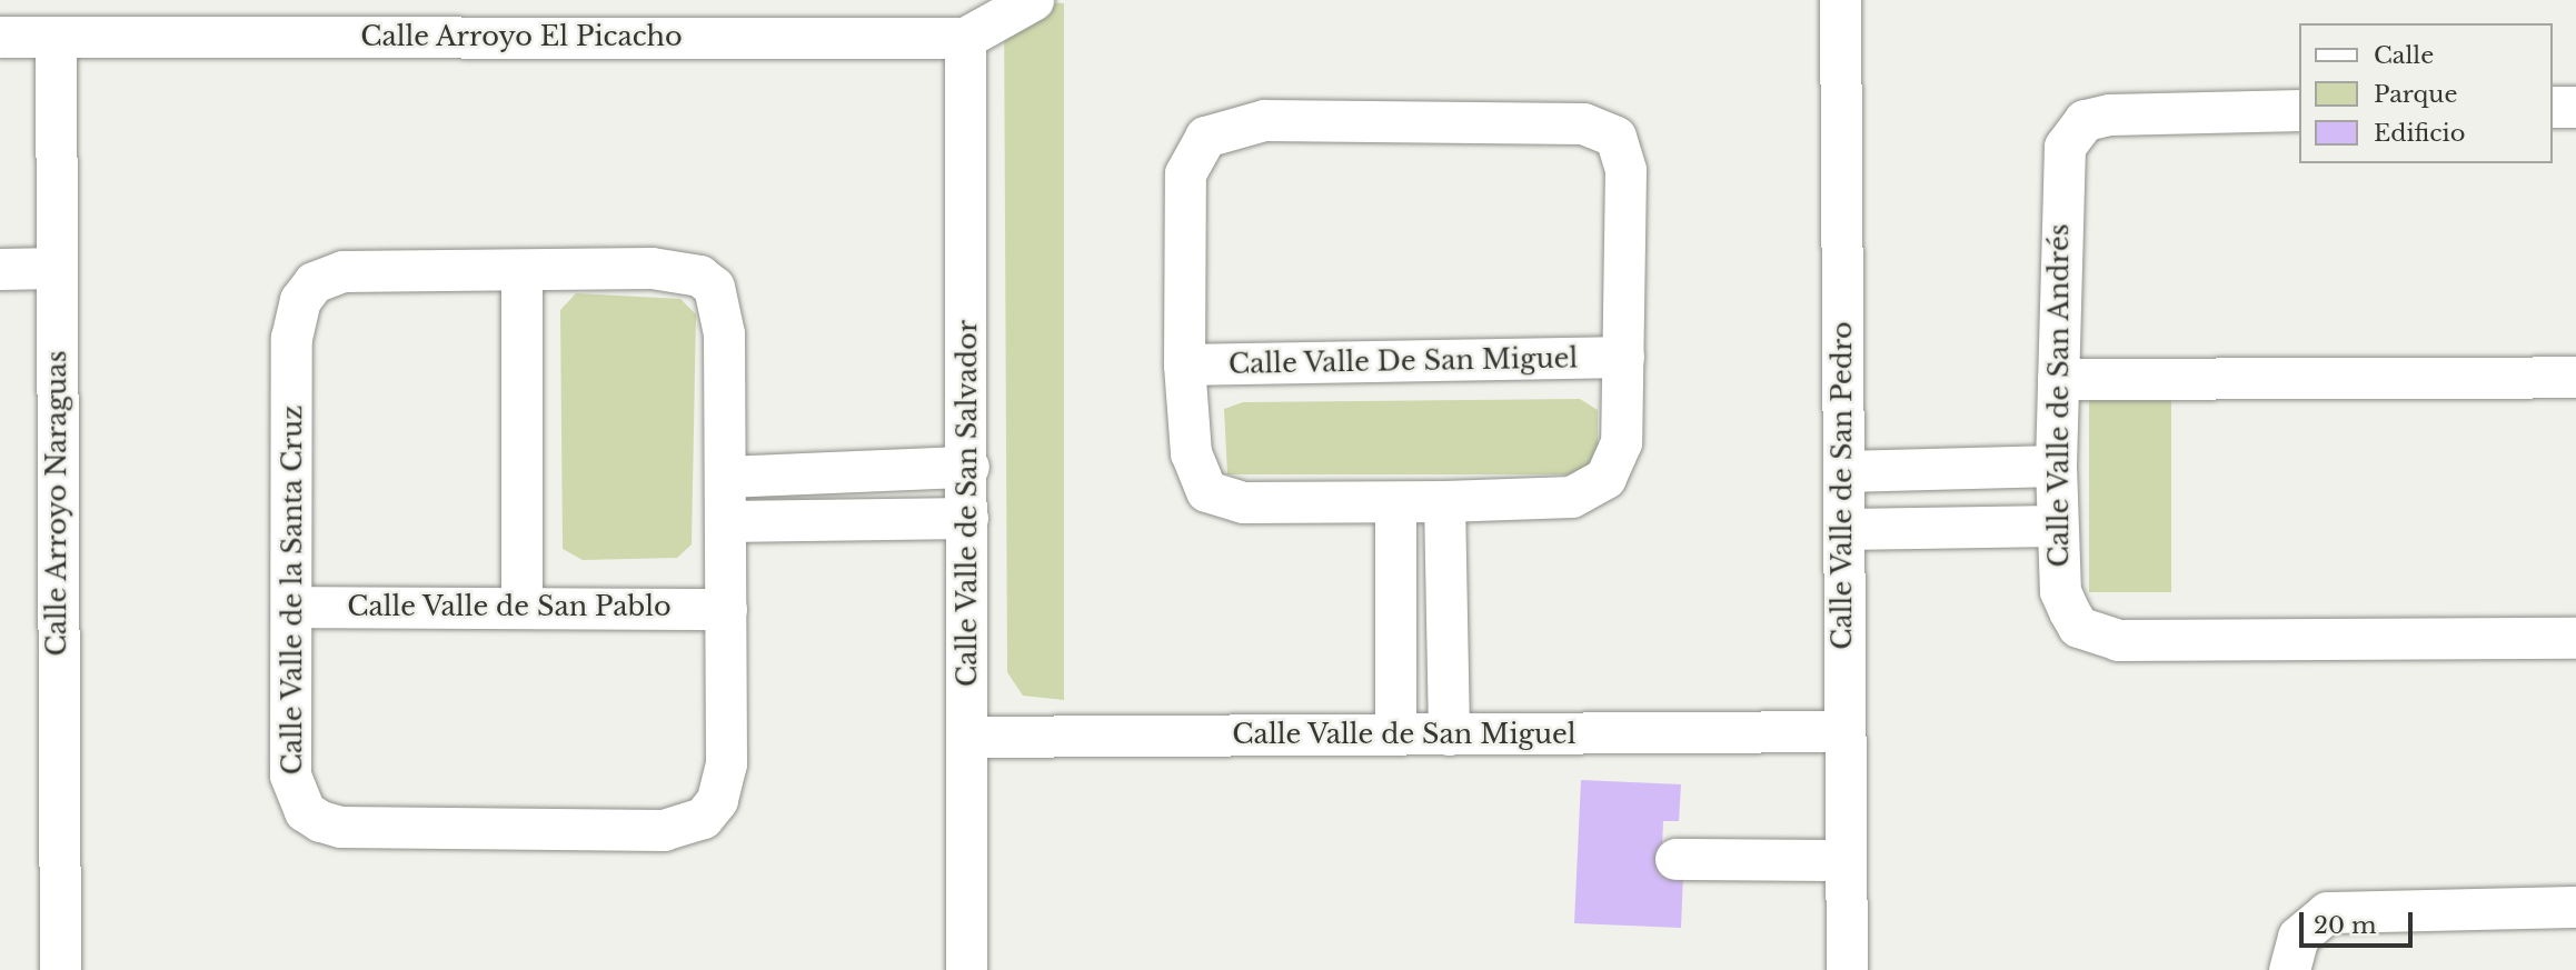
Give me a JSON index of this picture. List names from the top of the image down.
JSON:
{
  "streets": {
    "street": [
      "Calle Arroyo El Picacho",
      "Calle Valle De San Miguel",
      "Calle Valle de San Andrés",
      "Calle Valle de San Pedro",
      "Calle Arroyo Naraguas",
      "Calle Valle de San Salvador",
      "Calle Valle de la Santa Cruz",
      "Calle Valle de San Pablo",
      "Calle Valle de San Miguel"
    ]
  },
  "crossings": [
    ["Calle Arroyo El Picacho", "Calle Arroyo Naraguas"],
    ["Calle Arroyo El Picacho", "Calle Valle de San Salvador"],
    ["Calle Valle de San Andrés", "Calle Valle de San Pedro"],
    ["Calle Valle de San Pedro", "Calle Valle de San Miguel"],
    ["Calle Valle de San Salvador", "Calle Valle de San Miguel"],
    ["Calle Valle de la Santa Cruz", "Calle Valle de San Pablo"]
  ],
  "legend": ["Calle", "Parque", "Edificio"],
  "scale_bar": "20 m"
}
